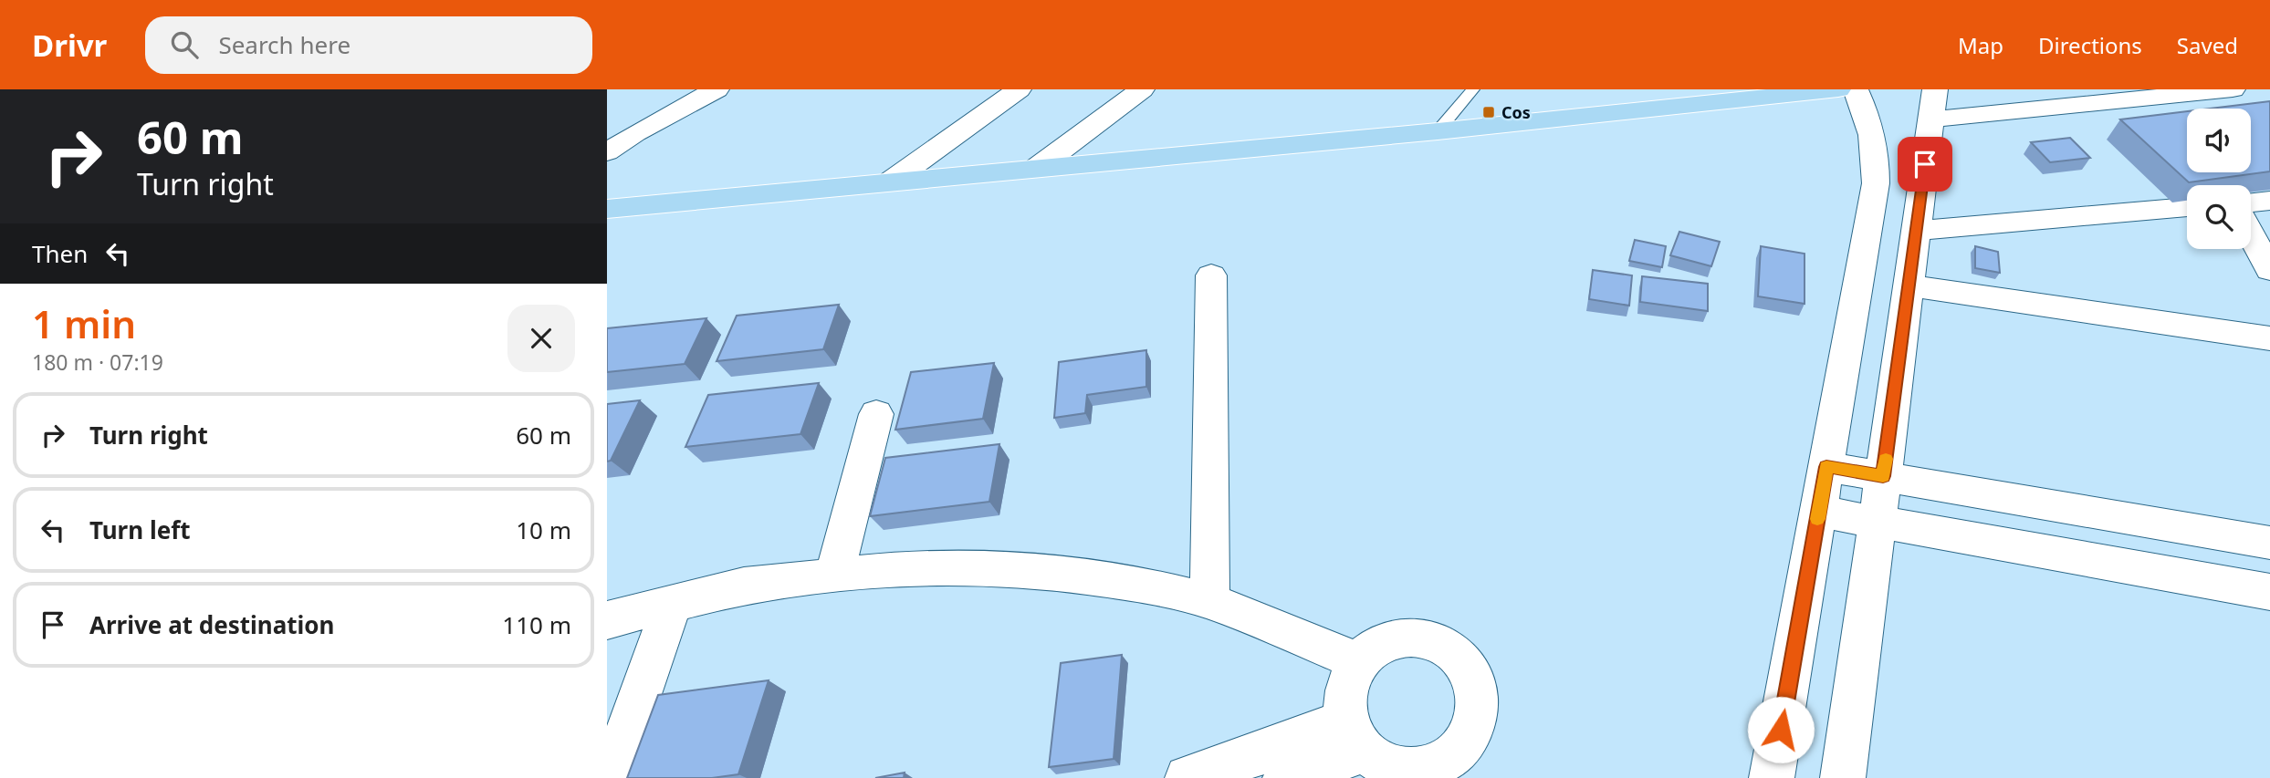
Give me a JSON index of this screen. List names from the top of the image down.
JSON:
{
  "places": {
    "transit": ["Cos"]
  },
  "page": {
    "header": "Drivr",
    "search": "Search here",
    "nav": ["Map", "Directions", "Saved"],
    "turn": ["60 m", "Turn right"],
    "then": "Then",
    "heading": ["1 min", "180 m · 07:19"],
    "list": [
      {
        "name": "Turn right",
        "value": "60 m"
      },
      {
        "name": "Turn left",
        "value": "10 m"
      },
      {
        "name": "Arrive at destination",
        "value": "110 m"
      }
    ]
  }
}
